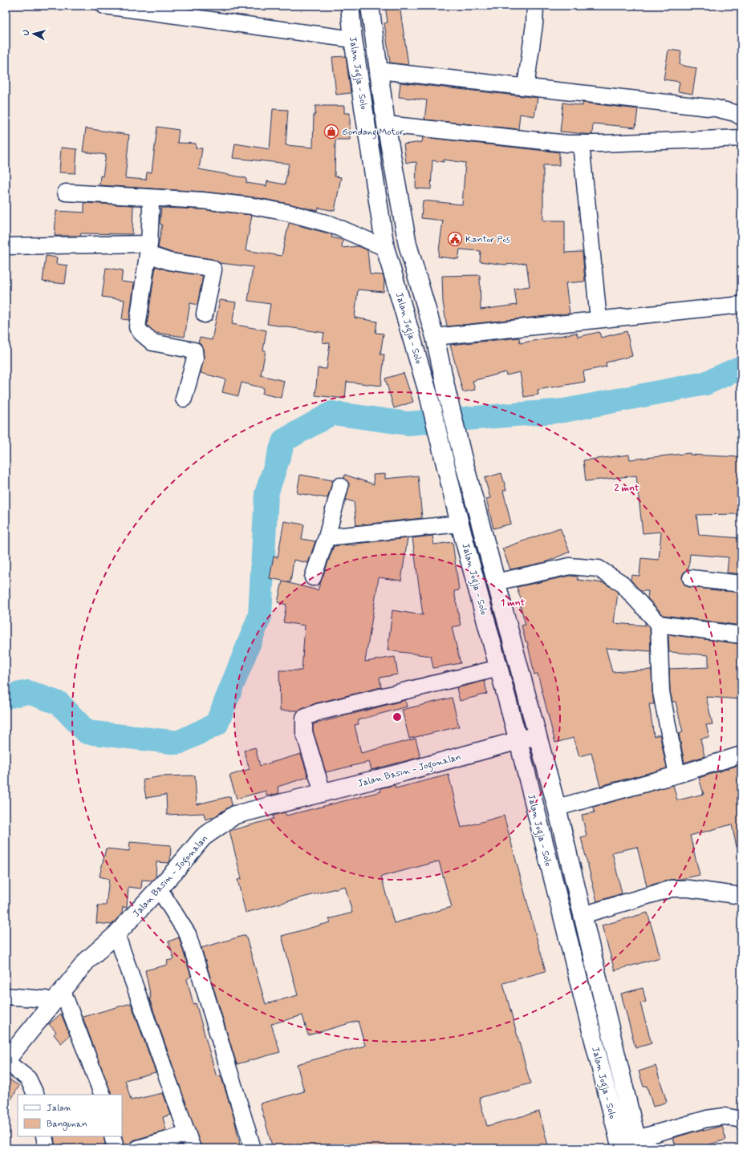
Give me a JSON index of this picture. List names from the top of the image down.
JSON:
{
  "streets": {
    "main road": ["Jalan Jogja - Solo", "Jalan Basin - Jogonalan"]
  },
  "crossings": [
    ["Jalan Jogja - Solo", "Jalan Basin - Jogonalan"]
  ],
  "places": {
    "shop": ["Gondang Motor"],
    "public building": ["Kantor Pos"]
  },
  "legend": ["Jalan", "Bangunan"],
  "north": "left",
  "rings": ["2 mnt", "1 mnt"]
}
